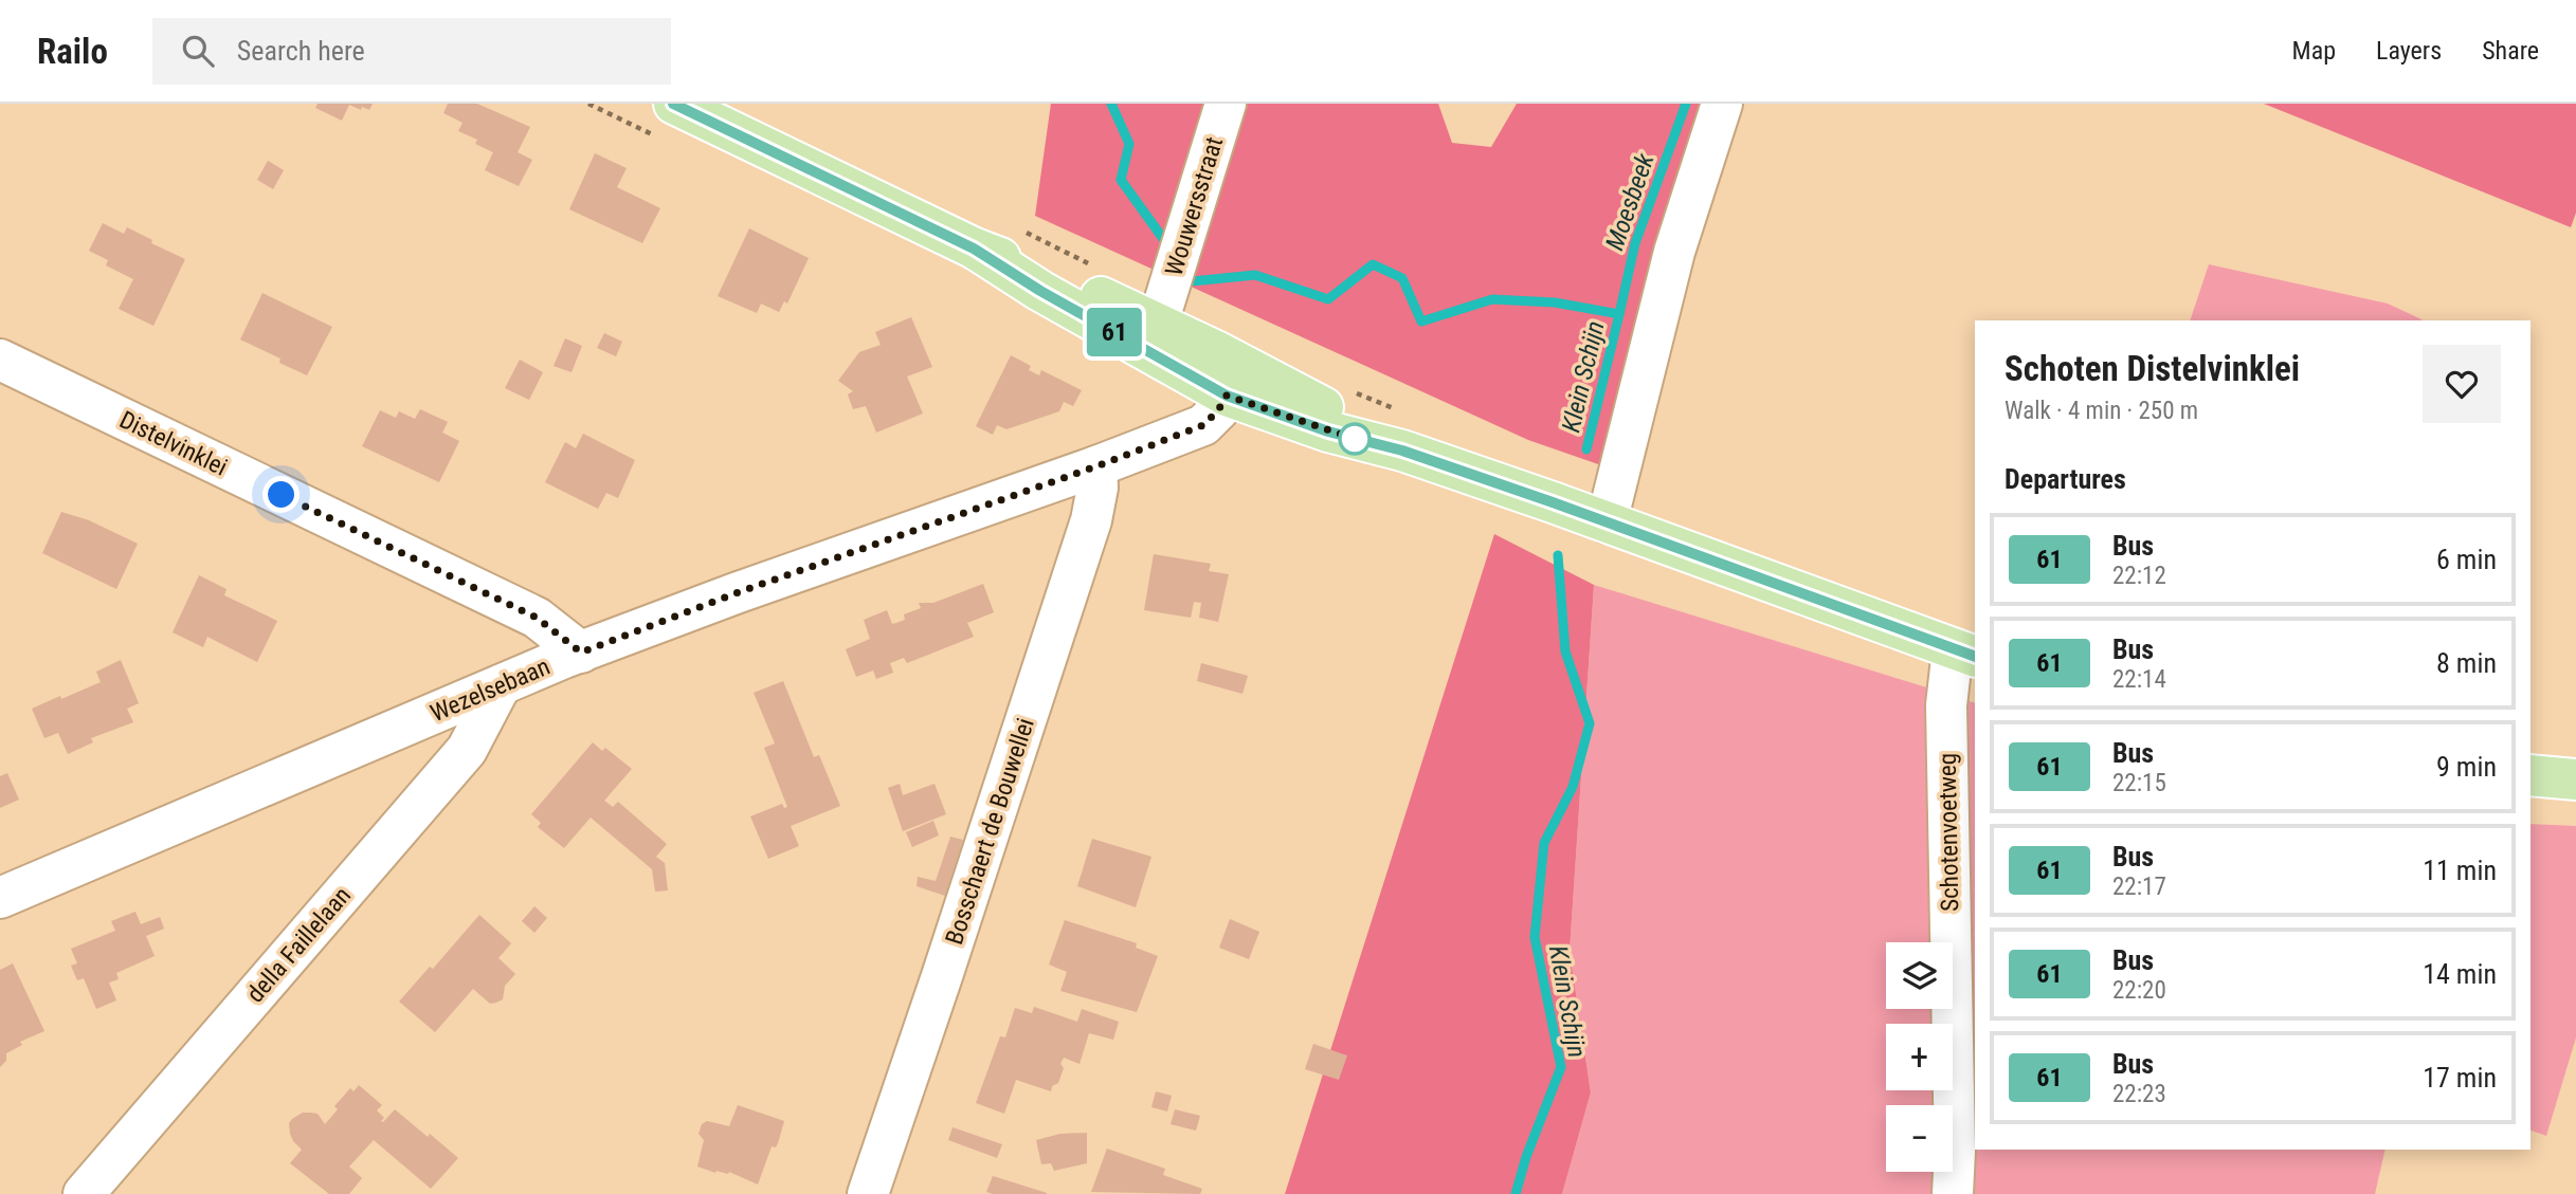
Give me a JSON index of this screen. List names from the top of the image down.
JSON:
{
  "streets": {
    "street": [
      "Wouwersstraat",
      "Distelvinklei",
      "Wezelsebaan",
      "Bosschaert de Bouwellei",
      "Schotenvoetweg",
      "della Faillelaan"
    ]
  },
  "crossings": [
    ["Distelvinklei", "Wezelsebaan"],
    ["Wezelsebaan", "Bosschaert de Bouwellei"],
    ["Wezelsebaan", "della Faillelaan"]
  ],
  "water": ["Moesbeek", "Klein Schijn"],
  "lines": ["bus line 61"],
  "page": {
    "header": "Railo",
    "search": "Search here",
    "nav": ["Map", "Layers", "Share"],
    "on_map": "61",
    "heading": [
      ["Schoten Distelvinklei", "Walk · 4 min · 250 m"],
      "Departures"
    ],
    "list": [
      {
        "mark": "61",
        "name": "Bus",
        "note": "22:12",
        "value": "6 min"
      },
      {
        "mark": "61",
        "name": "Bus",
        "note": "22:14",
        "value": "8 min"
      },
      {
        "mark": "61",
        "name": "Bus",
        "note": "22:15",
        "value": "9 min"
      },
      {
        "mark": "61",
        "name": "Bus",
        "note": "22:17",
        "value": "11 min"
      },
      {
        "mark": "61",
        "name": "Bus",
        "note": "22:20",
        "value": "14 min"
      },
      {
        "mark": "61",
        "name": "Bus",
        "note": "22:23",
        "value": "17 min"
      }
    ],
    "map_buttons": ["+", "−"]
  }
}
